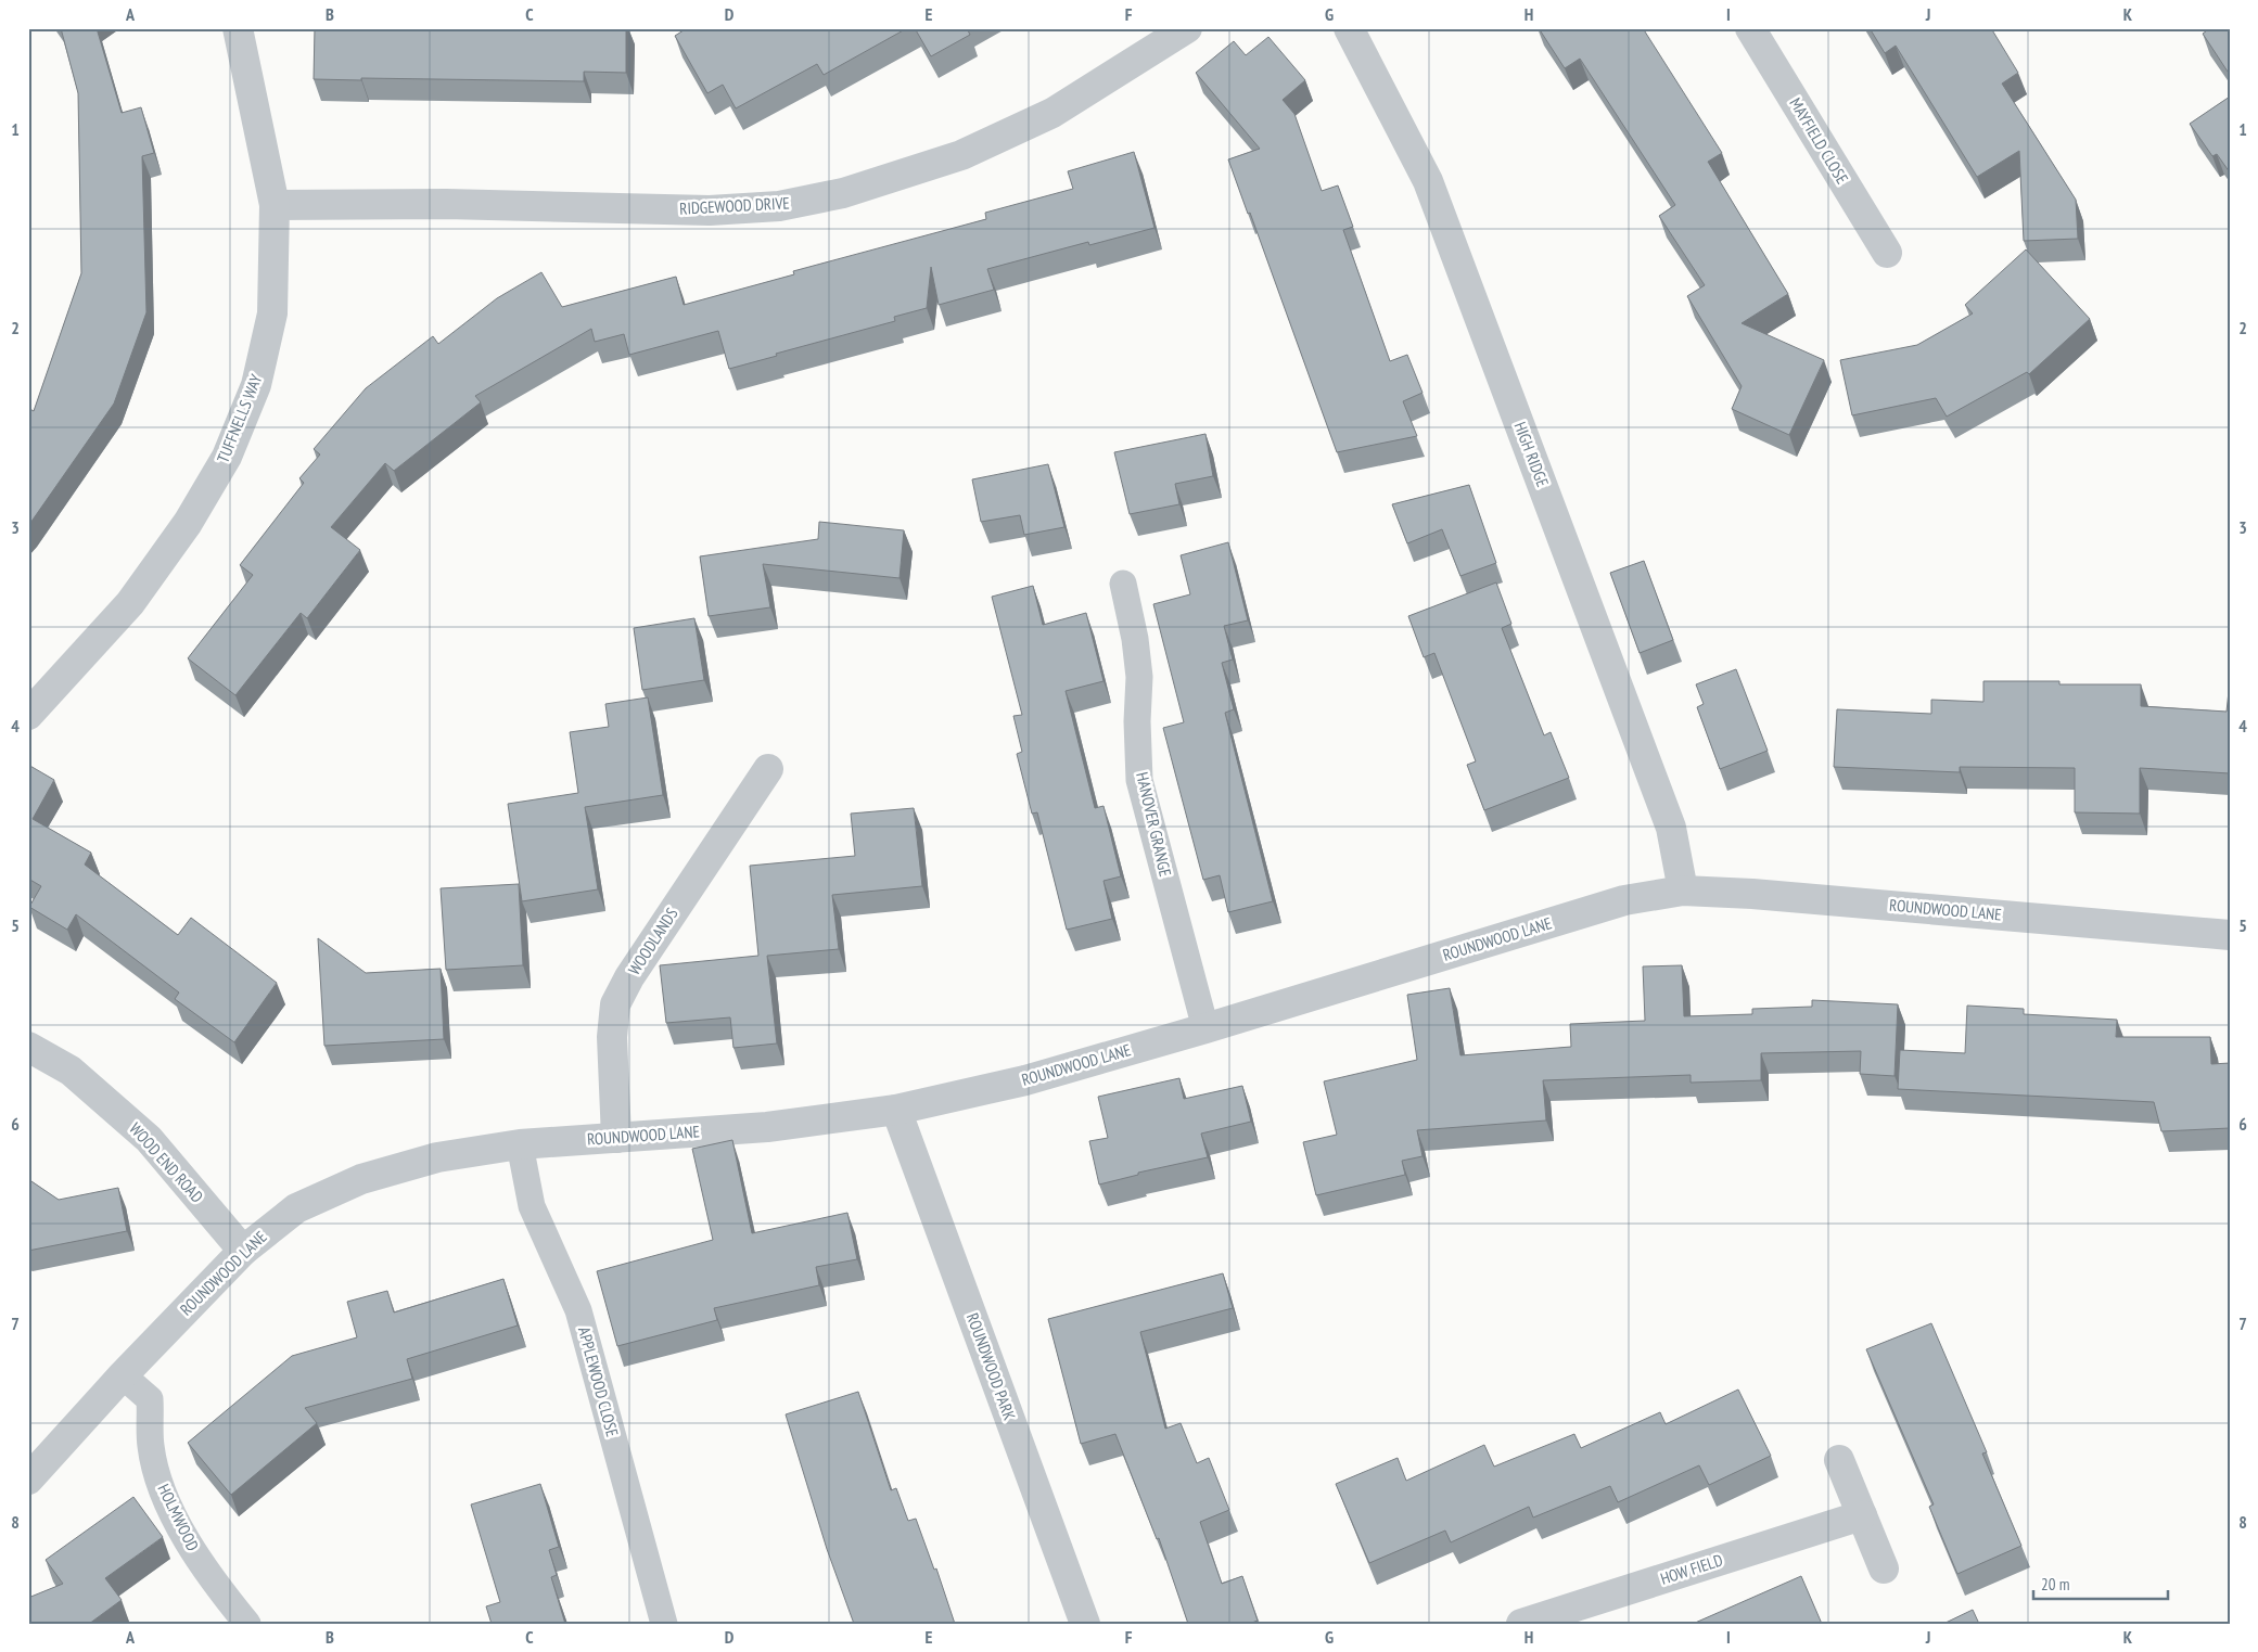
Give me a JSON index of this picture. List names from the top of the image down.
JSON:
{
  "streets": {
    "street": [
      "MAYFIELD CLOSE",
      "RIDGEWOOD DRIVE",
      "TUFFNELLS WAY",
      "HIGH RIDGE",
      "ROUNDWOOD LANE",
      "WOODLANDS",
      "WOOD END ROAD",
      "ROUNDWOOD PARK",
      "HOW FIELD"
    ],
    "lane": ["HANOVER GRANGE", "APPLEWOOD CLOSE", "HOLMWOOD"]
  },
  "crossings": [
    ["RIDGEWOOD DRIVE", "TUFFNELLS WAY"],
    ["HIGH RIDGE", "ROUNDWOOD LANE"],
    ["HANOVER GRANGE", "ROUNDWOOD LANE"],
    ["ROUNDWOOD LANE", "WOODLANDS"],
    ["ROUNDWOOD LANE", "WOOD END ROAD"],
    ["ROUNDWOOD LANE", "ROUNDWOOD PARK"],
    ["ROUNDWOOD LANE", "APPLEWOOD CLOSE"],
    ["ROUNDWOOD LANE", "HOLMWOOD"]
  ],
  "scale_bar": "20 m",
  "grid": {
    "columns": [
      "A",
      "B",
      "C",
      "D",
      "E",
      "F",
      "G",
      "H",
      "I",
      "J",
      "K"
    ],
    "rows": [
      "1",
      "2",
      "3",
      "4",
      "5",
      "6",
      "7",
      "8"
    ]
  }
}
